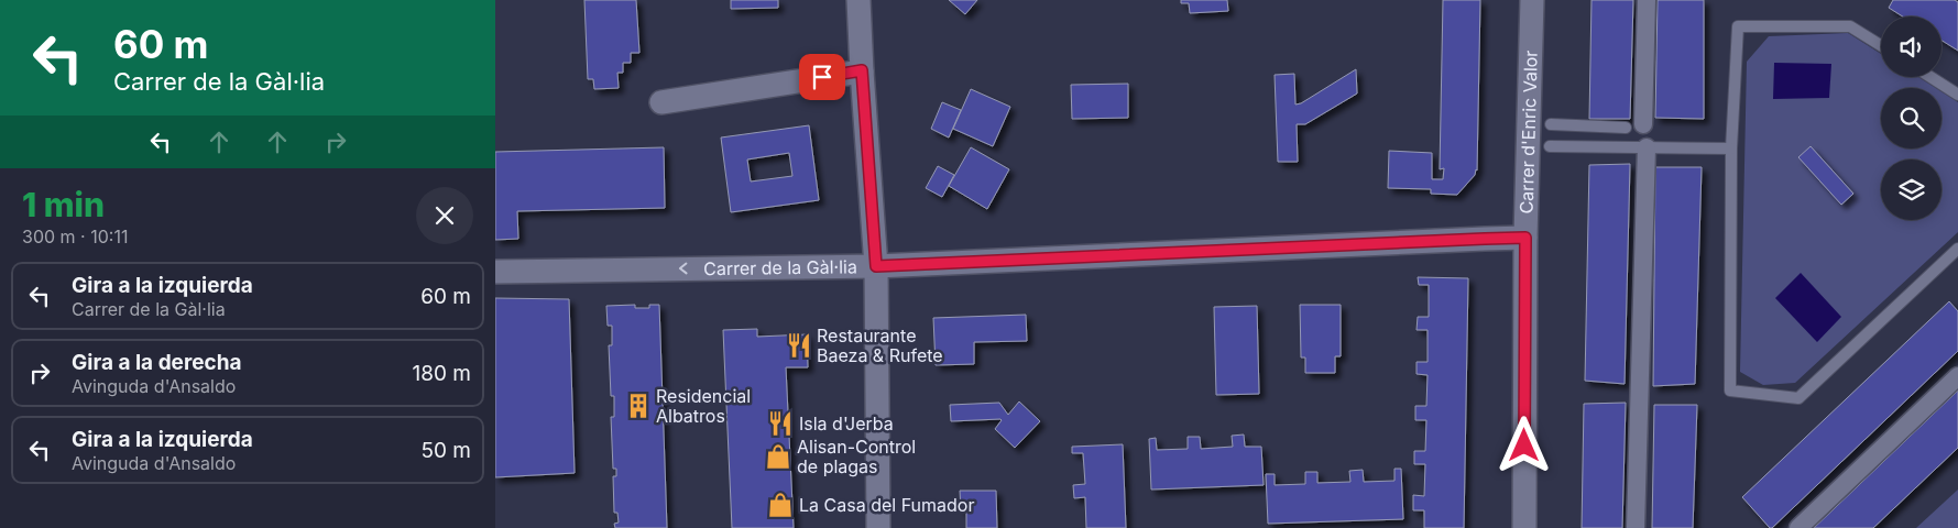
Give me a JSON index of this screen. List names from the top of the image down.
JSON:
{
  "streets": {
    "street": ["Carrer d'Enric Valor", "Carrer de la Gàl·lia"]
  },
  "crossings": [
    ["Carrer d'Enric Valor", "Carrer de la Gàl·lia"]
  ],
  "places": {
    "restaurant": ["Restaurante Baeza & Rufete", "Isla d'Jerba"],
    "building": ["Residencial Albatros"],
    "shop": ["Alisan-Control de plagas", "La Casa del Fumador"]
  },
  "page": {
    "turn": ["60 m", "Carrer de la Gàl·lia"],
    "heading": ["1 min", "300 m · 10:11"],
    "list": [
      {
        "name": "Gira a la izquierda",
        "note": "Carrer de la Gàl·lia",
        "value": "60 m"
      },
      {
        "name": "Gira a la derecha",
        "note": "Avinguda d'Ansaldo",
        "value": "180 m"
      },
      {
        "name": "Gira a la izquierda",
        "note": "Avinguda d'Ansaldo",
        "value": "50 m"
      }
    ]
  }
}
